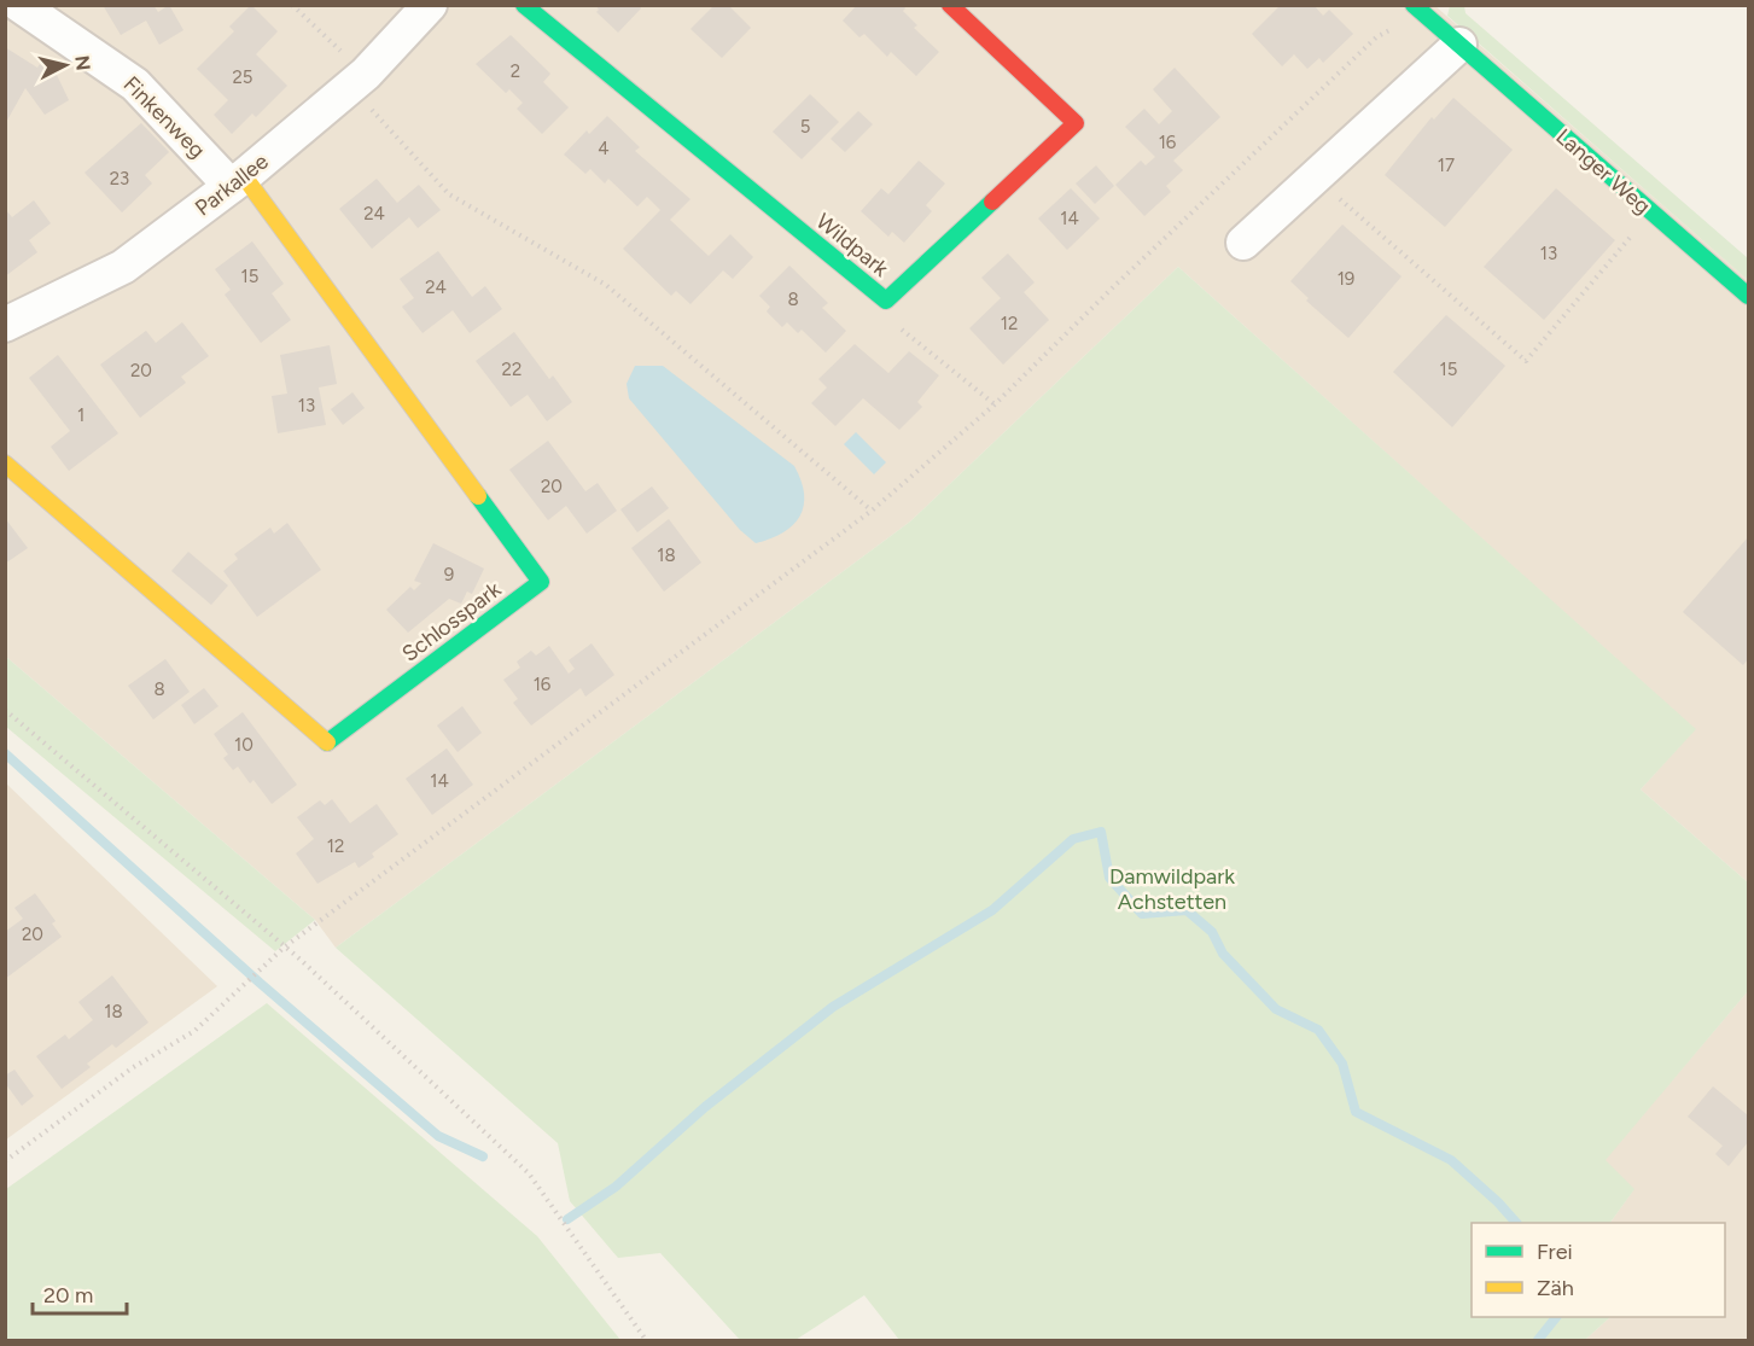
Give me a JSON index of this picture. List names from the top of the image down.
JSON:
{
  "streets": {
    "street": [
      "Finkenweg",
      "Langer Weg",
      "Parkallee",
      "Wildpark",
      "Schlosspark"
    ]
  },
  "crossings": [
    ["Finkenweg", "Parkallee"],
    ["Finkenweg", "Schlosspark"],
    ["Parkallee", "Schlosspark"]
  ],
  "parks": ["Damwildpark Achstetten"],
  "house_numbers": [
    "2",
    "25",
    "5",
    "16",
    "4",
    "17",
    "23",
    "24",
    "14",
    "13",
    "15",
    "19",
    "24",
    "8",
    "12",
    "22",
    "15",
    "20",
    "13",
    "1",
    "20",
    "18",
    "9",
    "16",
    "8",
    "10",
    "14",
    "12",
    "20",
    "18"
  ],
  "legend": ["Frei", "Zäh"],
  "scale_bar": "20 m",
  "north": "right"
}
